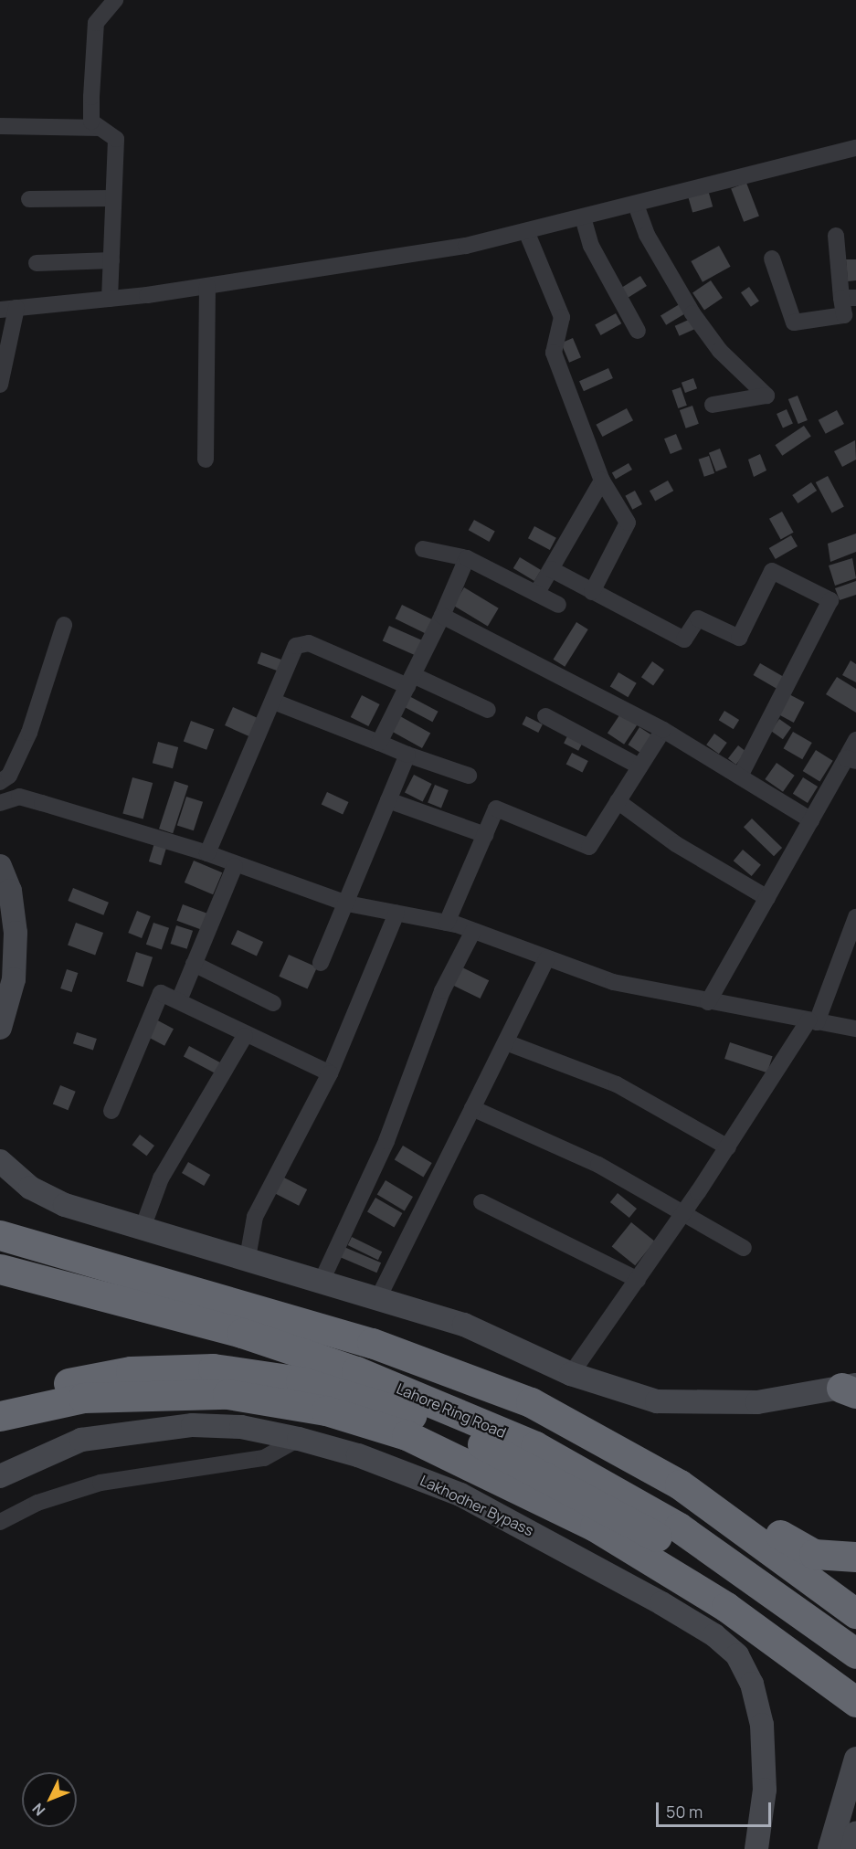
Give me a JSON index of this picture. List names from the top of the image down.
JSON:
{
  "streets": {
    "highway": ["Lahore Ring Road"],
    "main road": ["Lakhodher Bypass"]
  },
  "scale_bar": "50 m",
  "north": "bottom left"
}
